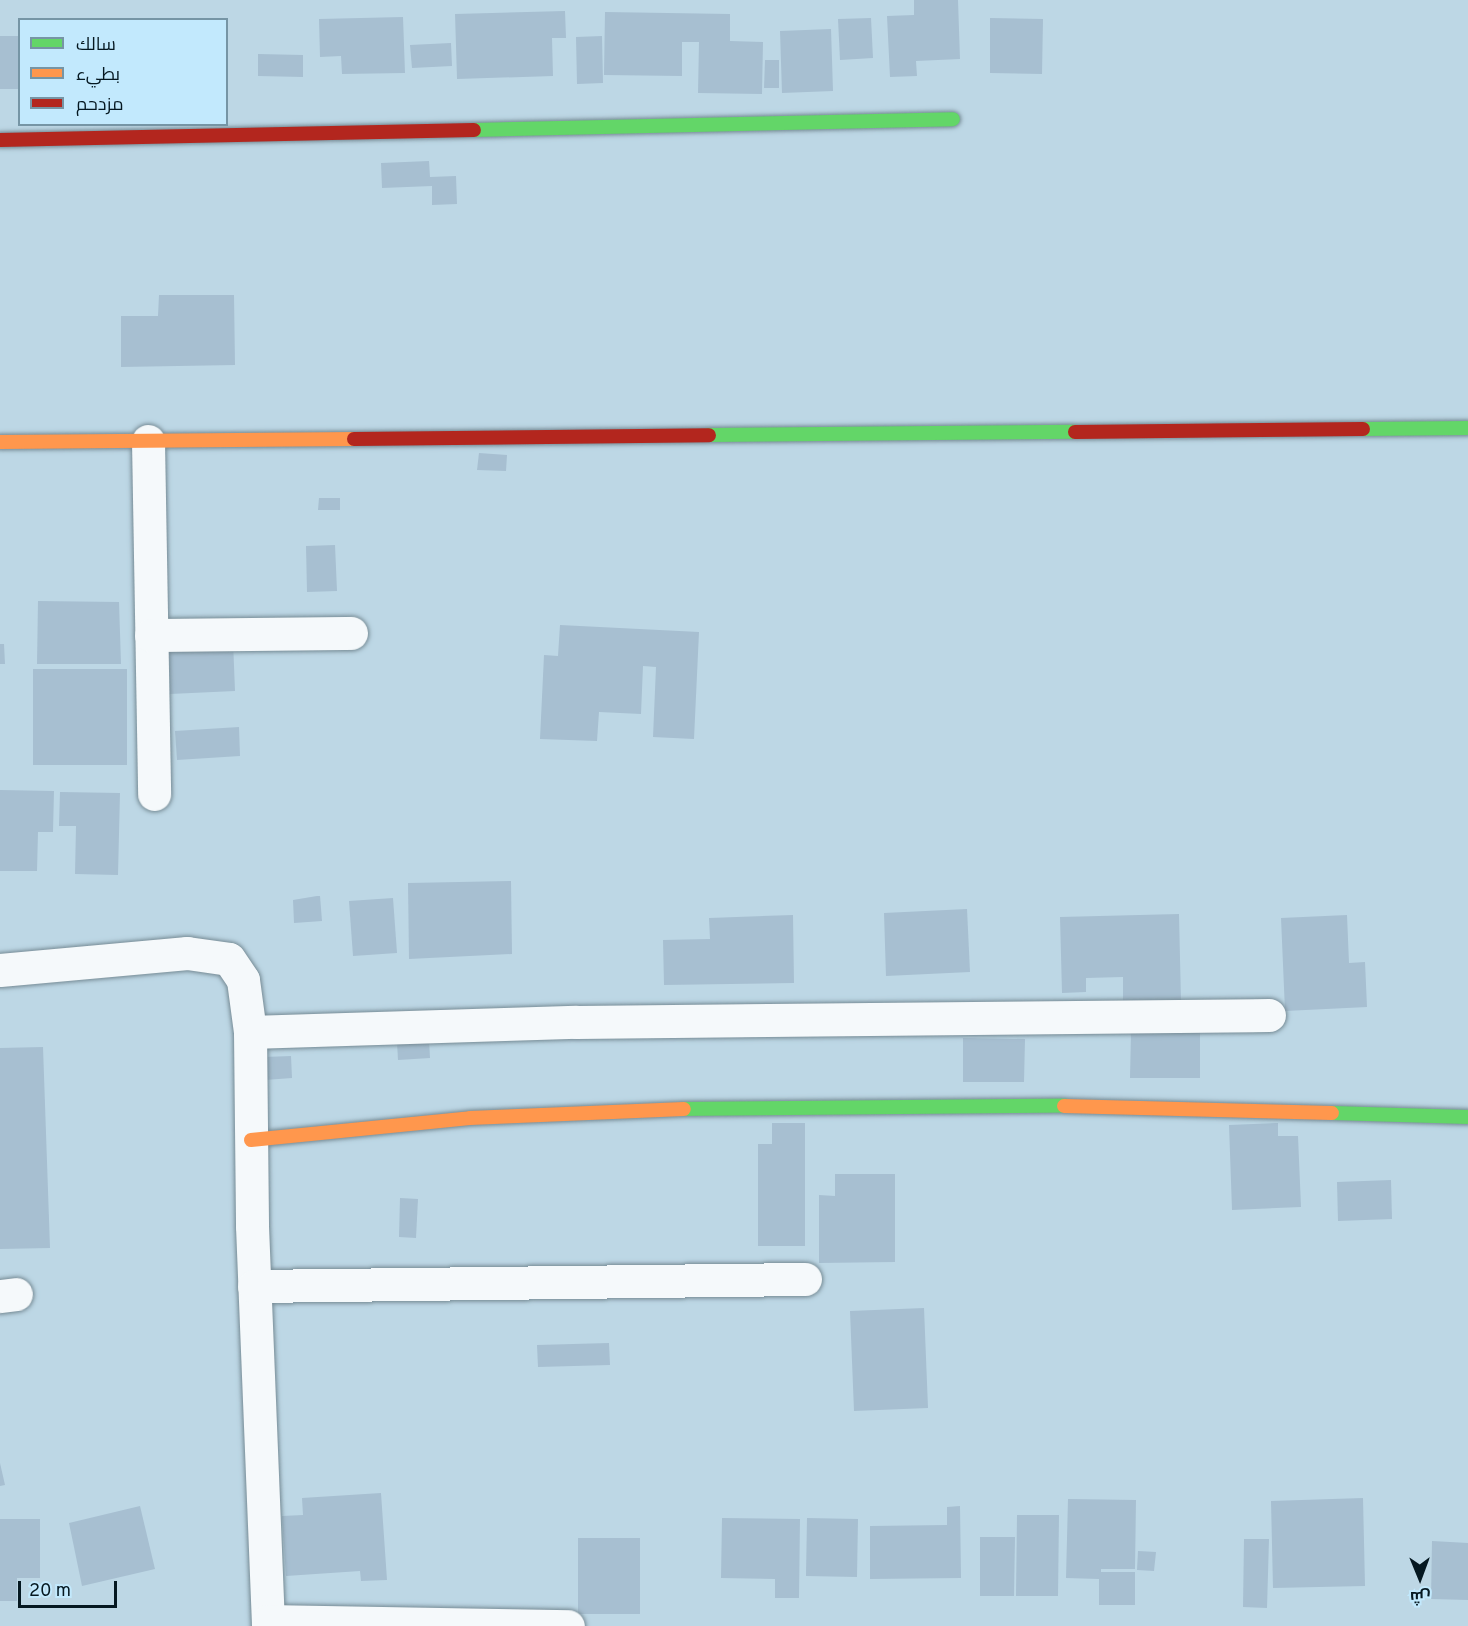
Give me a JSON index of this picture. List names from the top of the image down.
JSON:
{
  "legend": ["سالك", "بطيء", "مزدحم"],
  "scale_bar": "20 m",
  "north": "bottom"
}
